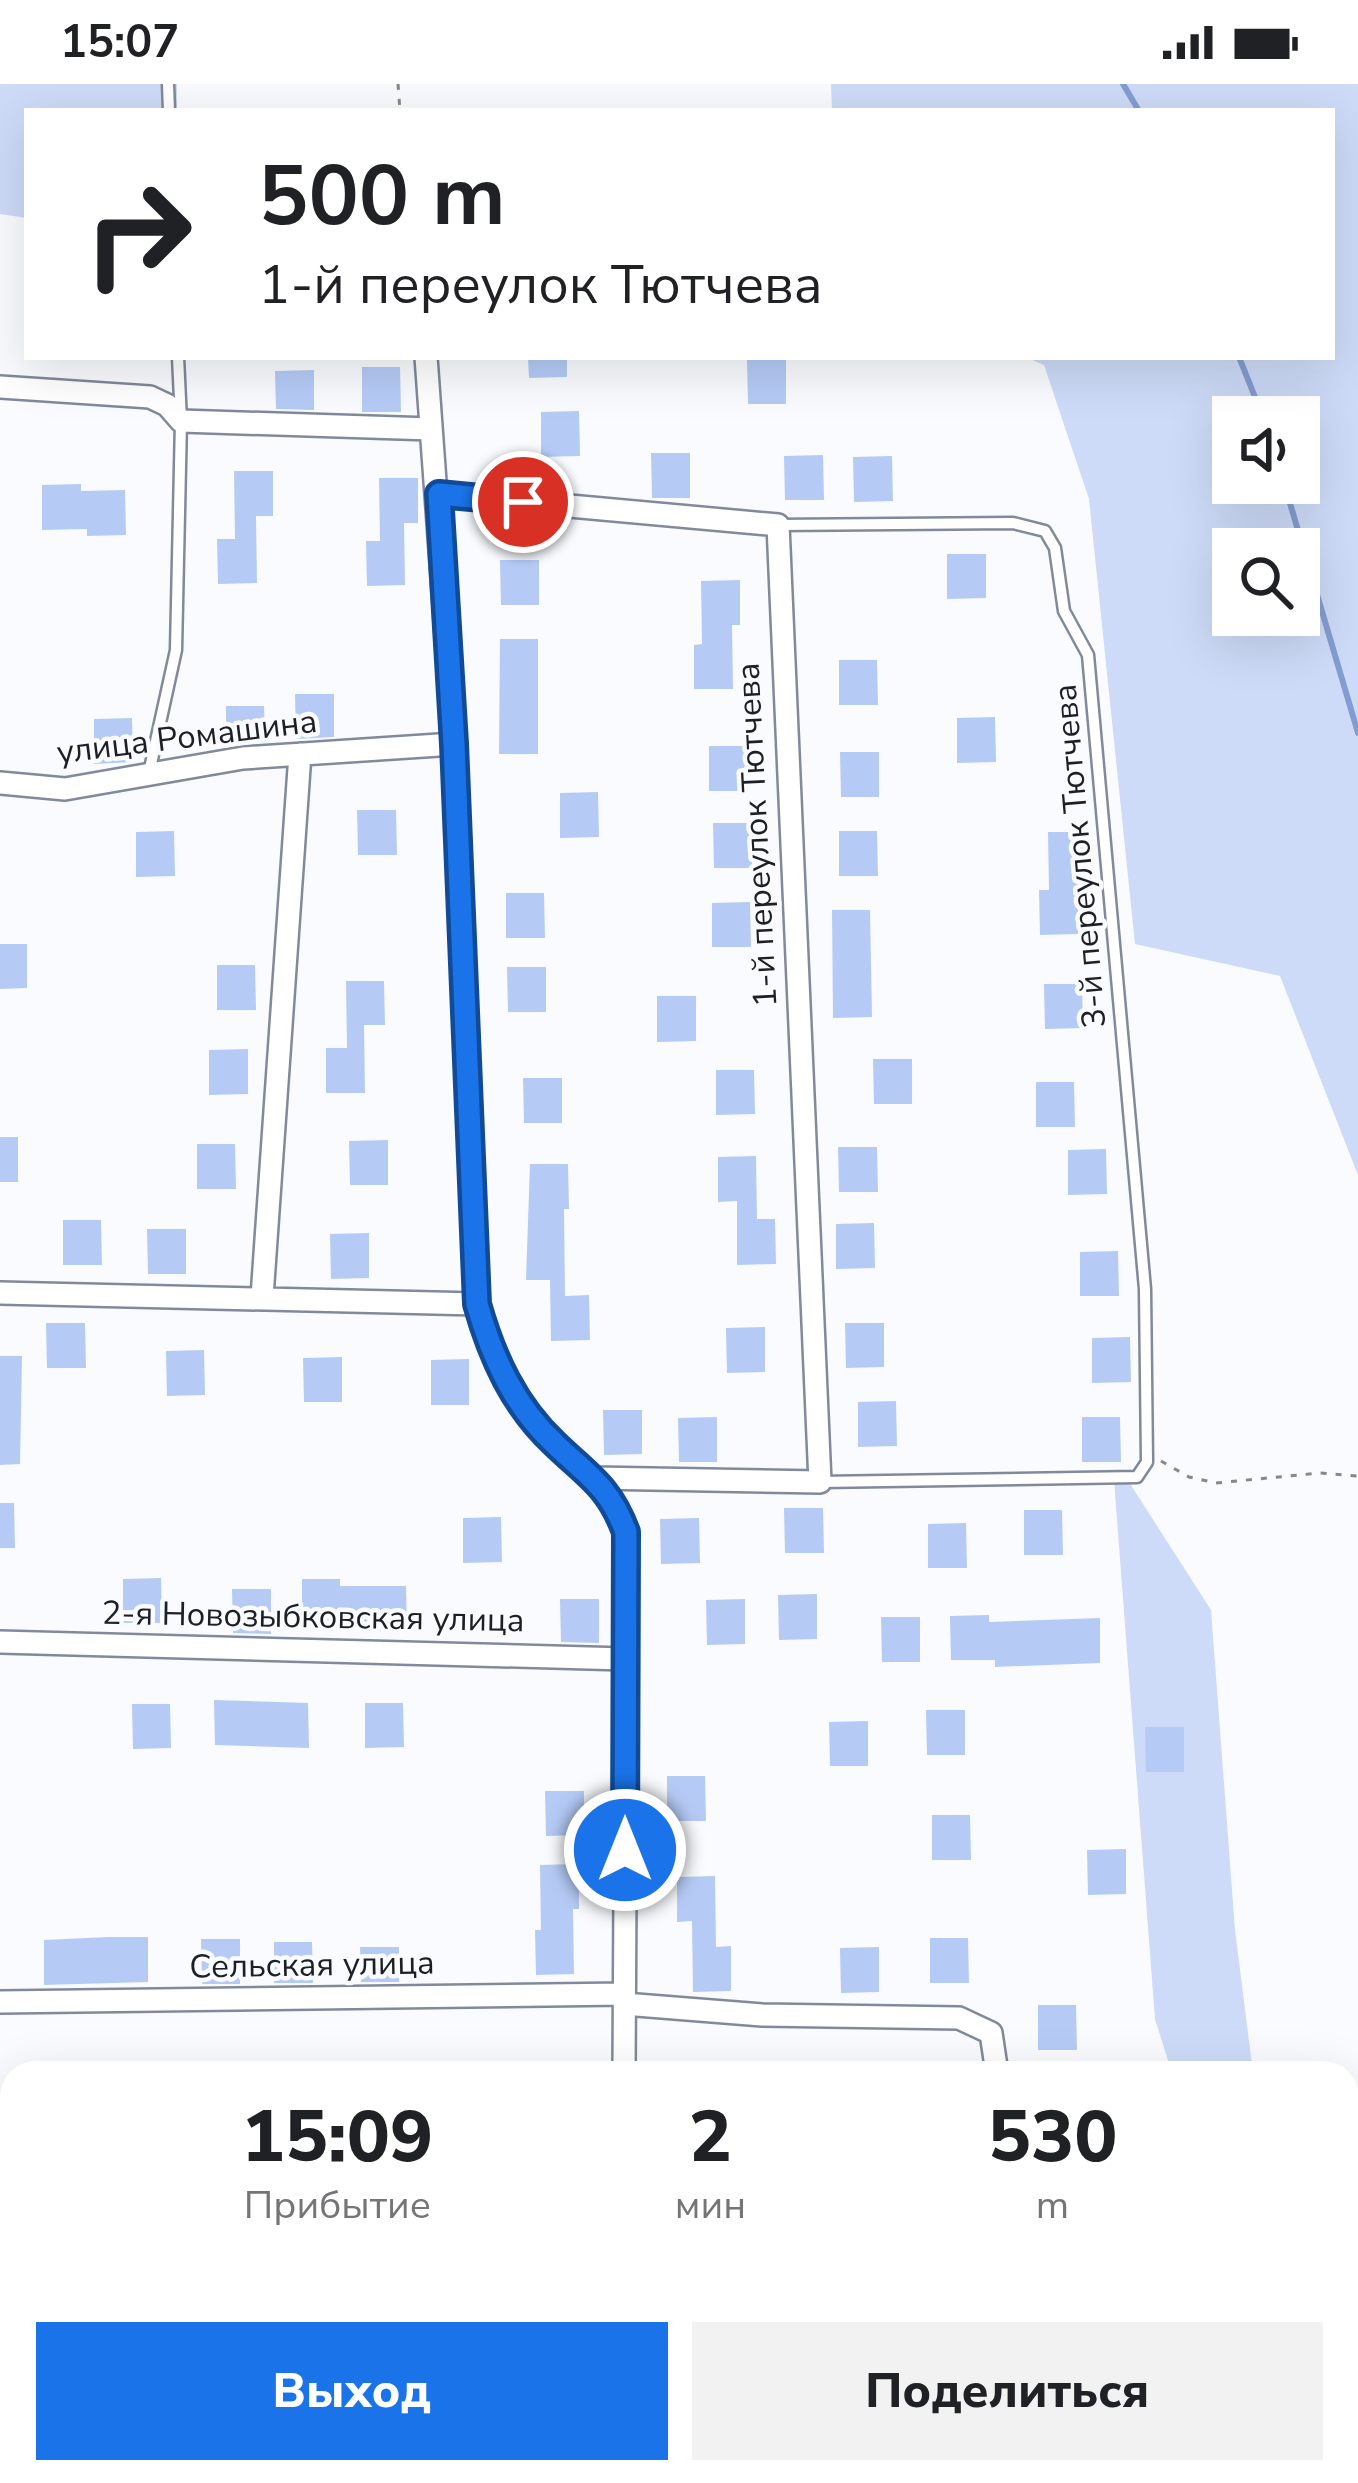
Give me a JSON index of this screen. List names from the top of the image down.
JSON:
{
  "streets": {
    "street": [
      "улица Ромашина",
      "1-й переулок Тютчева",
      "2-я Новозыбковская улица",
      "Сельская улица"
    ],
    "lane": ["3-й переулок Тютчева"]
  },
  "crossings": [
    ["1-й переулок Тютчева", "3-й переулок Тютчева"]
  ],
  "page": {
    "status": "15:07",
    "turn": ["500 m", "1-й переулок Тютчева"],
    "eta": [
      "15:09",
      "Прибытие",
      "2",
      "мин",
      "530",
      "m"
    ],
    "buttons": ["Выход", "Поделиться"]
  }
}
